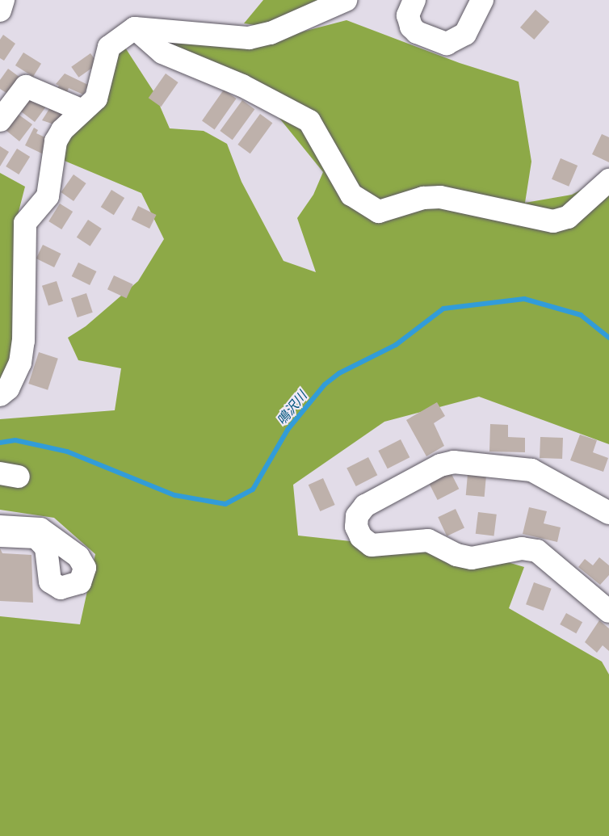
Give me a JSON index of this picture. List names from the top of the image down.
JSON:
{
  "water": ["鳴沢川"]
}
